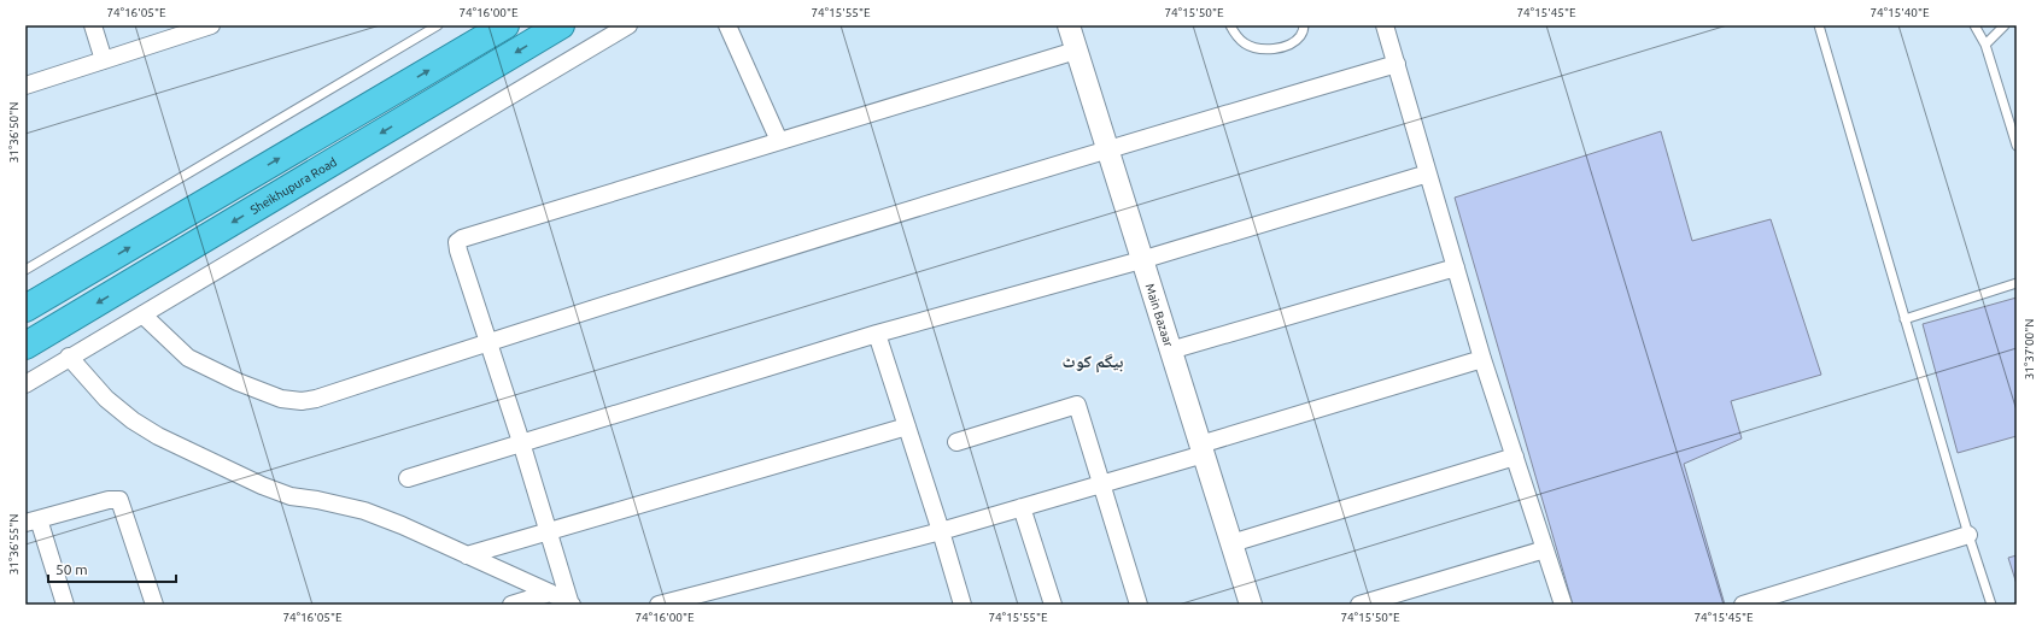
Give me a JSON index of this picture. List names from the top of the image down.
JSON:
{
  "streets": {
    "highway": ["Sheikhupura Road"],
    "street": ["Main Bazaar"]
  },
  "districts": ["بیگم کوٹ"],
  "scale_bar": "50 m",
  "coordinates": [
    "74°16'05\"E",
    "74°16'00\"E",
    "74°15'55\"E",
    "74°15'50\"E",
    "74°15'45\"E",
    "74°15'40\"E",
    "31°36'50\"N",
    "31°37'00\"N",
    "31°36'55\"N"
  ]
}
